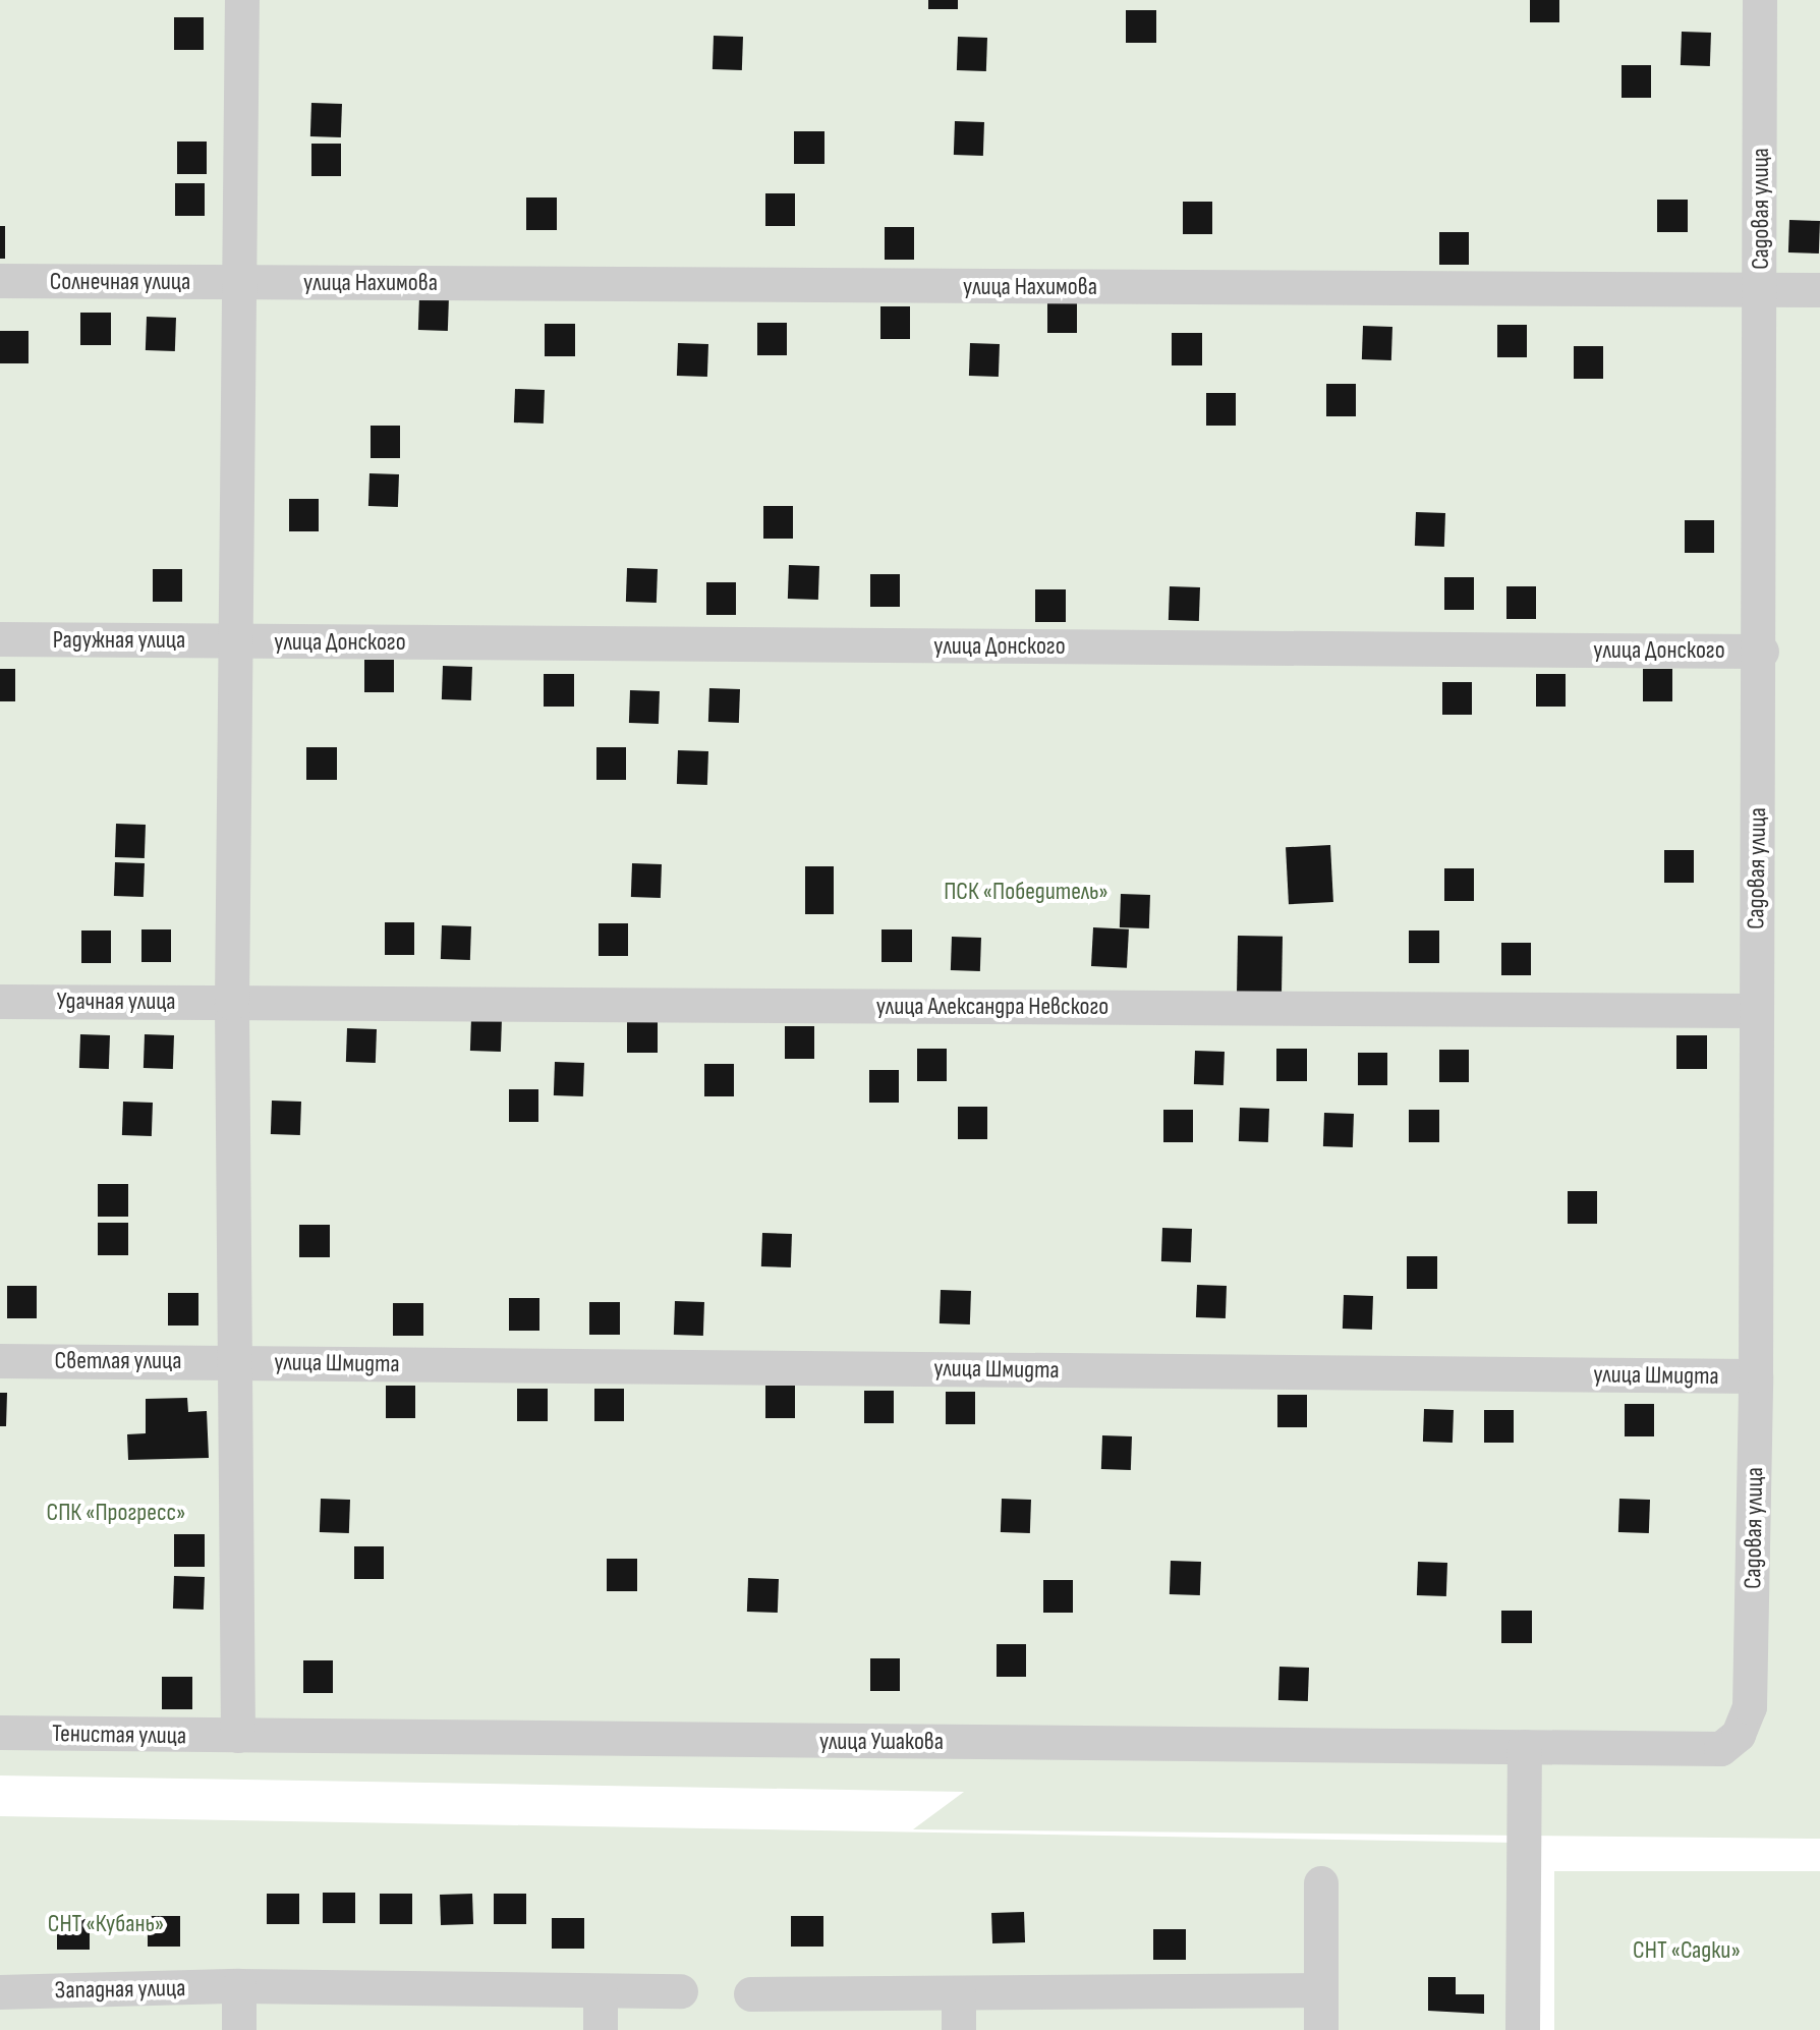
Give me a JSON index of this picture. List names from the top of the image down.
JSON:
{
  "streets": {
    "street": [
      "Садовая улица",
      "Солнечная улица",
      "улица Нахимова",
      "Радужная улица",
      "улица Донского",
      "Удачная улица",
      "улица Александра Невского",
      "Светлая улица",
      "улица Шмидта",
      "Тенистая улица",
      "улица Ушакова",
      "Западная улица"
    ]
  },
  "crossings": [
    ["Садовая улица", "улица Нахимова"],
    ["Садовая улица", "улица Донского"],
    ["Садовая улица", "улица Александра Невского"],
    ["Садовая улица", "улица Шмидта"],
    ["Садовая улица", "улица Ушакова"],
    ["Солнечная улица", "улица Нахимова"],
    ["Радужная улица", "улица Донского"],
    ["Удачная улица", "улица Александра Невского"],
    ["Светлая улица", "улица Шмидта"],
    ["Тенистая улица", "улица Ушакова"]
  ],
  "parks": [
    "ПСК «Победитель»",
    "СПК «Прогресс»",
    "СНТ «Кубань»",
    "СНТ «Садки»"
  ]
}
